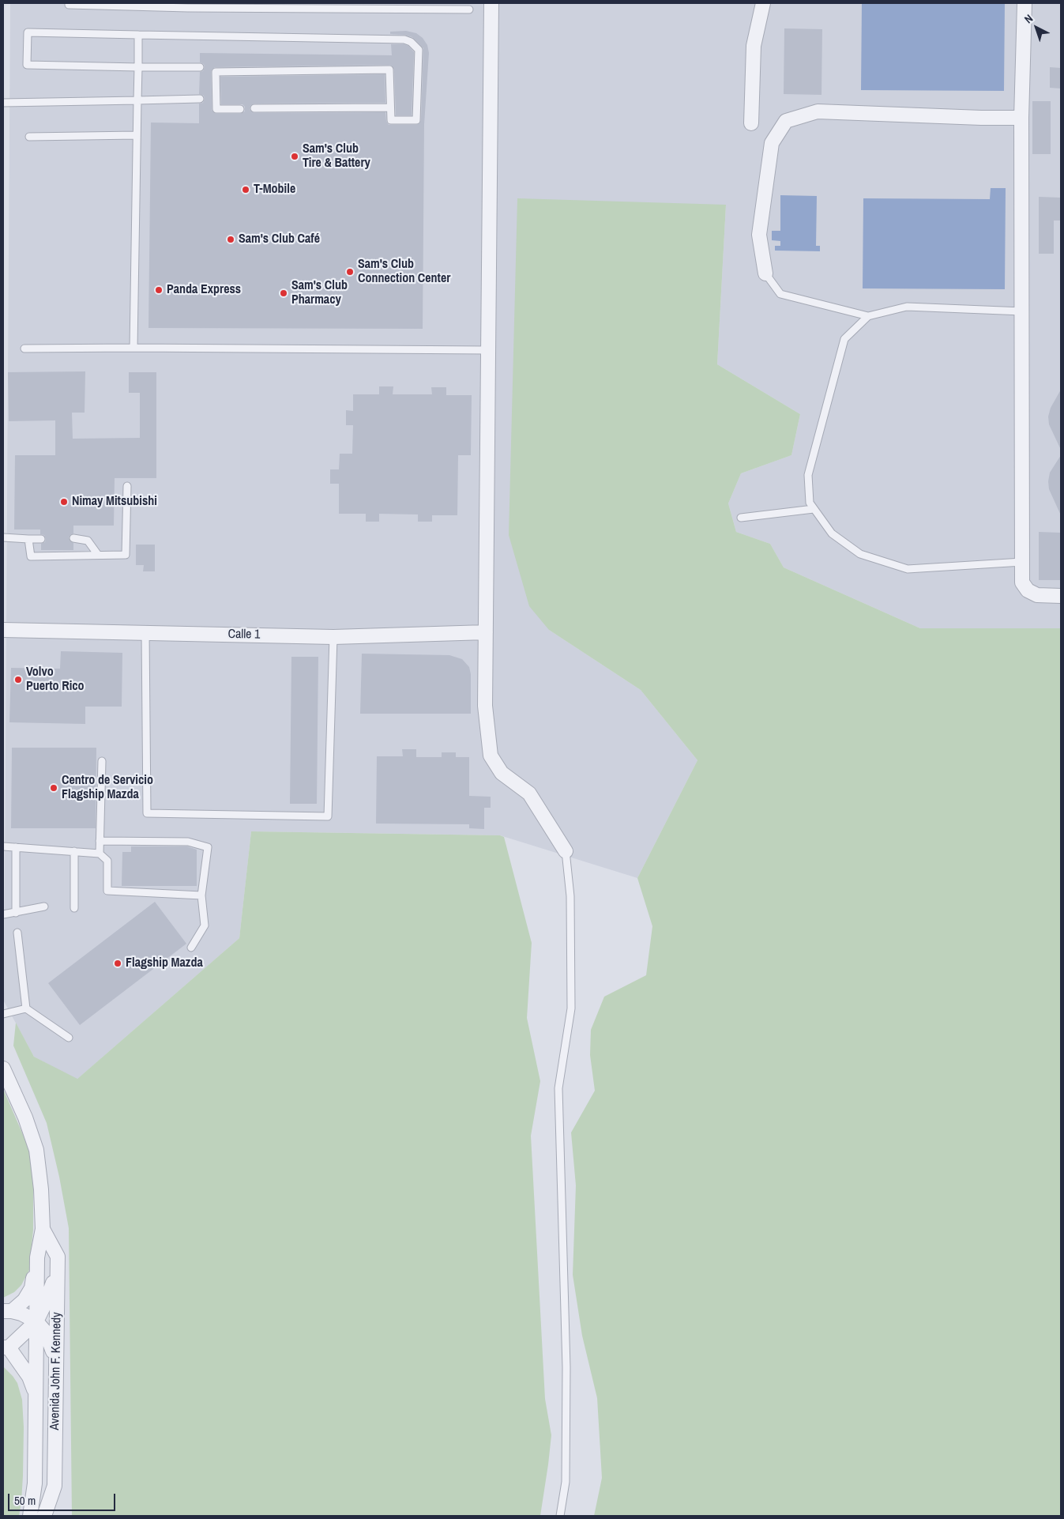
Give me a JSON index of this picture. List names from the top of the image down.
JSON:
{
  "streets": {
    "street": ["Calle 1", "Avenida John F. Kennedy"]
  },
  "places": [
    "Sam's Club Tire & Battery",
    "T-Mobile",
    "Sam's Club Café",
    "Sam's Club Connection Center",
    "Panda Express",
    "Sam's Club Pharmacy",
    "Nimay Mitsubishi",
    "Volvo Puerto Rico",
    "Centro de Servicio Flagship Mazda",
    "Flagship Mazda"
  ],
  "scale_bar": "50 m",
  "north": "top left"
}
